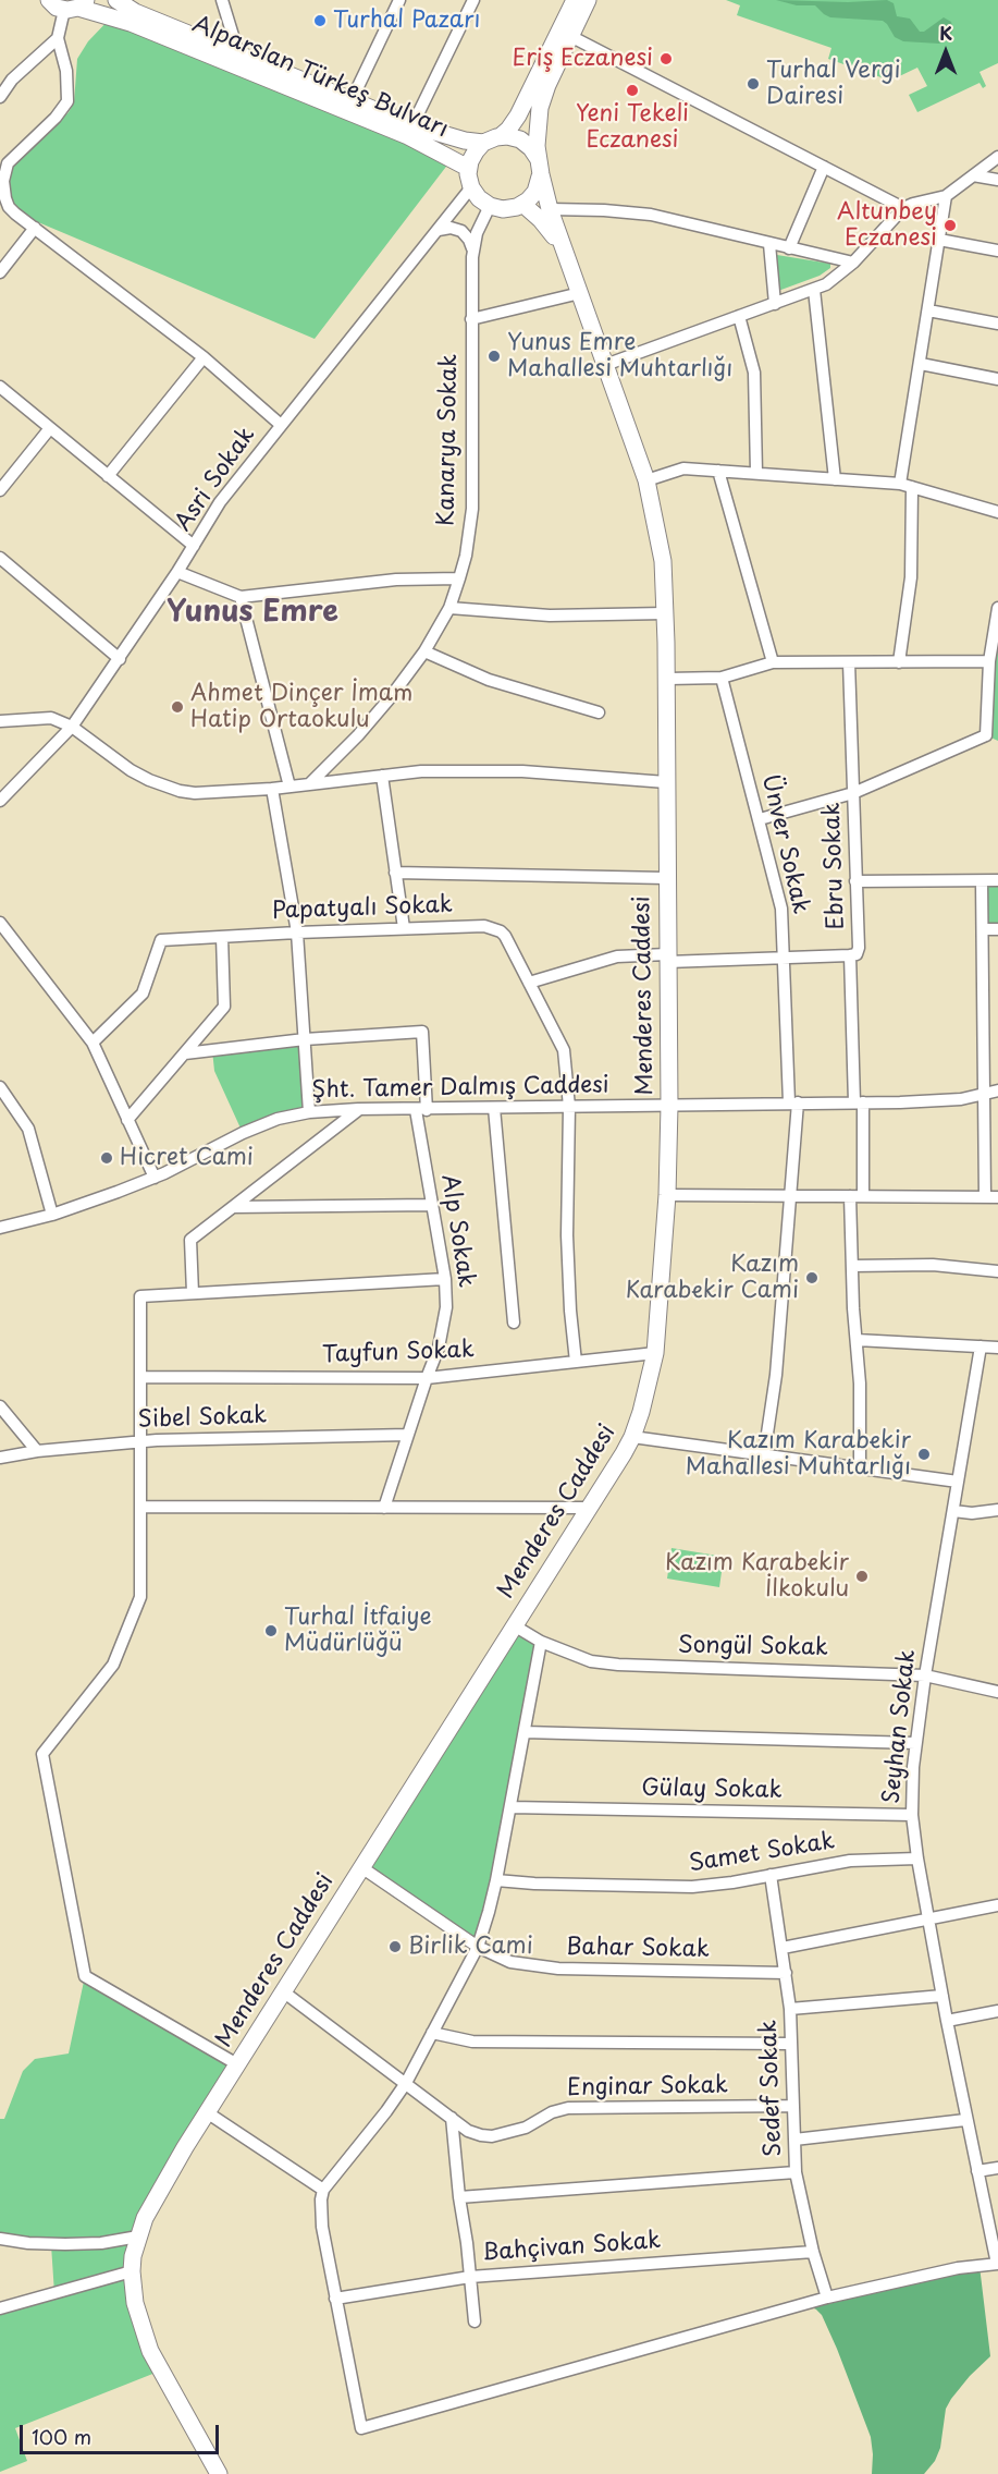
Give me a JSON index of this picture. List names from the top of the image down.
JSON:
{
  "streets": {
    "street": [
      "Alparslan Türkeş Bulvarı",
      "Kanarya Sokak",
      "Asri Sokak",
      "Ünver Sokak",
      "Ebru Sokak",
      "Papatyalı Sokak",
      "Menderes Caddesi",
      "Şht. Tamer Dalmış Caddesi",
      "Alp Sokak",
      "Tayfun Sokak",
      "Sibel Sokak",
      "Songül Sokak",
      "Seyhan Sokak",
      "Gülay Sokak",
      "Samet Sokak",
      "Bahar Sokak",
      "Enginar Sokak",
      "Sedef Sokak",
      "Bahçivan Sokak"
    ]
  },
  "crossings": [
    ["Alparslan Türkeş Bulvarı", "Kanarya Sokak"],
    ["Alparslan Türkeş Bulvarı", "Asri Sokak"],
    ["Alparslan Türkeş Bulvarı", "Menderes Caddesi"],
    ["Kanarya Sokak", "Asri Sokak"],
    ["Kanarya Sokak", "Menderes Caddesi"],
    ["Asri Sokak", "Menderes Caddesi"],
    ["Ünver Sokak", "Şht. Tamer Dalmış Caddesi"],
    ["Ebru Sokak", "Şht. Tamer Dalmış Caddesi"],
    ["Papatyalı Sokak", "Şht. Tamer Dalmış Caddesi"],
    ["Papatyalı Sokak", "Tayfun Sokak"],
    ["Menderes Caddesi", "Şht. Tamer Dalmış Caddesi"],
    ["Menderes Caddesi", "Tayfun Sokak"],
    ["Menderes Caddesi", "Songül Sokak"],
    ["Menderes Caddesi", "Bahar Sokak"],
    ["Menderes Caddesi", "Enginar Sokak"],
    ["Şht. Tamer Dalmış Caddesi", "Alp Sokak"],
    ["Alp Sokak", "Tayfun Sokak"],
    ["Alp Sokak", "Sibel Sokak"],
    ["Songül Sokak", "Seyhan Sokak"],
    ["Seyhan Sokak", "Gülay Sokak"],
    ["Seyhan Sokak", "Samet Sokak"],
    ["Samet Sokak", "Sedef Sokak"],
    ["Bahar Sokak", "Sedef Sokak"],
    ["Enginar Sokak", "Sedef Sokak"],
    ["Sedef Sokak", "Bahçivan Sokak"]
  ],
  "districts": ["Yunus Emre"],
  "places": [
    "Turhal Pazarı",
    "Eriş Eczanesi",
    "Turhal Vergi Dairesi",
    "Yeni Tekeli Eczanesi",
    "Altunbey Eczanesi",
    "Yunus Emre Mahallesi Muhtarlığı",
    "Ahmet Dinçer İmam Hatip Ortaokulu",
    "Hicret Cami",
    "Kazım Karabekir Cami",
    "Kazım Karabekir Mahallesi Muhtarlığı",
    "Kazım Karabekir İlkokulu",
    "Turhal İtfaiye Müdürlüğü",
    "Birlik Cami"
  ],
  "scale_bar": "100 m",
  "north": "top"
}
